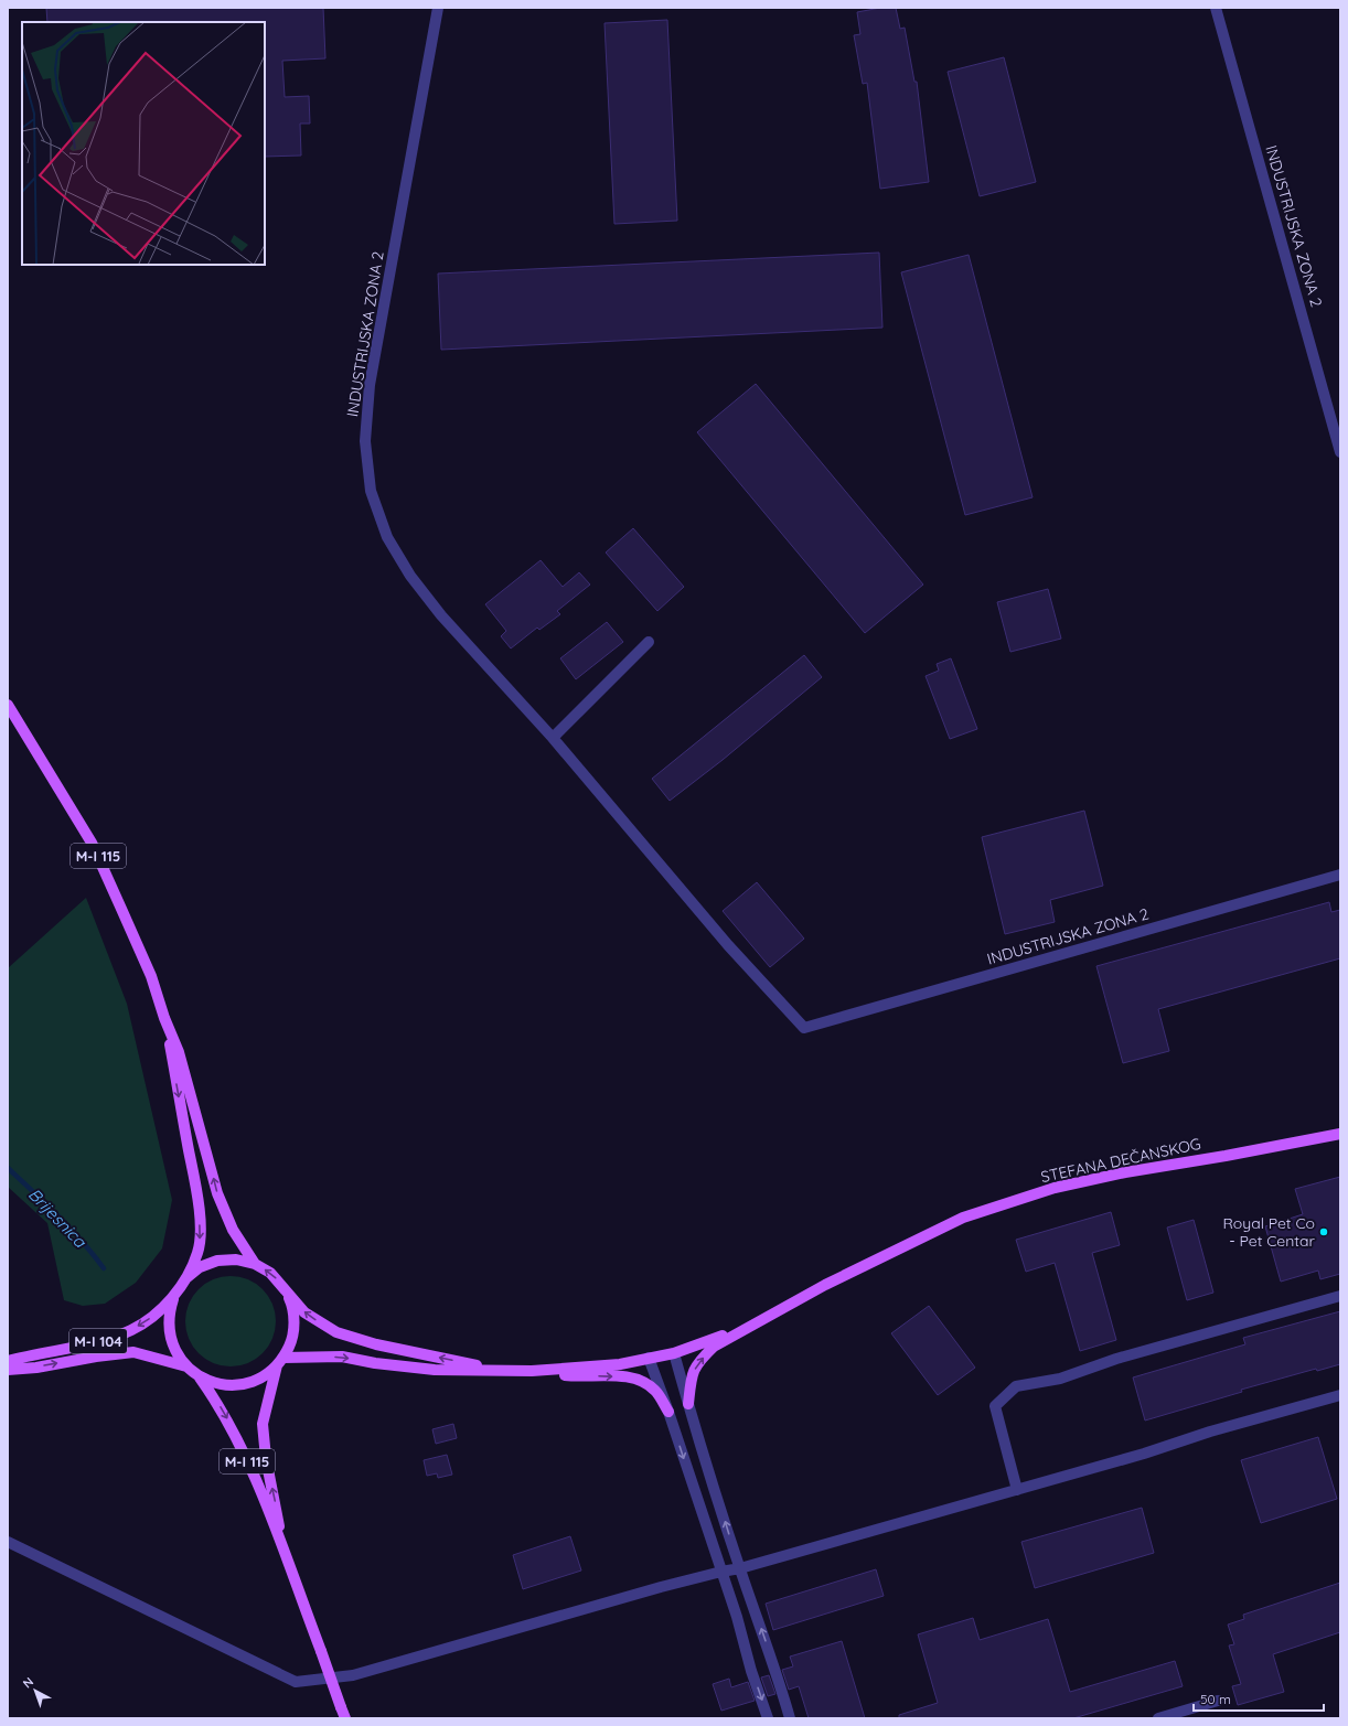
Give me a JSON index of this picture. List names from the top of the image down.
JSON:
{
  "streets": {
    "main road": ["M-I 115", "STEFANA DEČANSKOG", "M-I 104"],
    "street": ["INDUSTRIJSKA ZONA 2"]
  },
  "crossings": [
    ["M-I 115", "M-I 104"]
  ],
  "water": ["Brijesnica"],
  "places": ["Royal Pet Co - Pet Centar"],
  "scale_bar": "50 m",
  "north": "top left"
}
